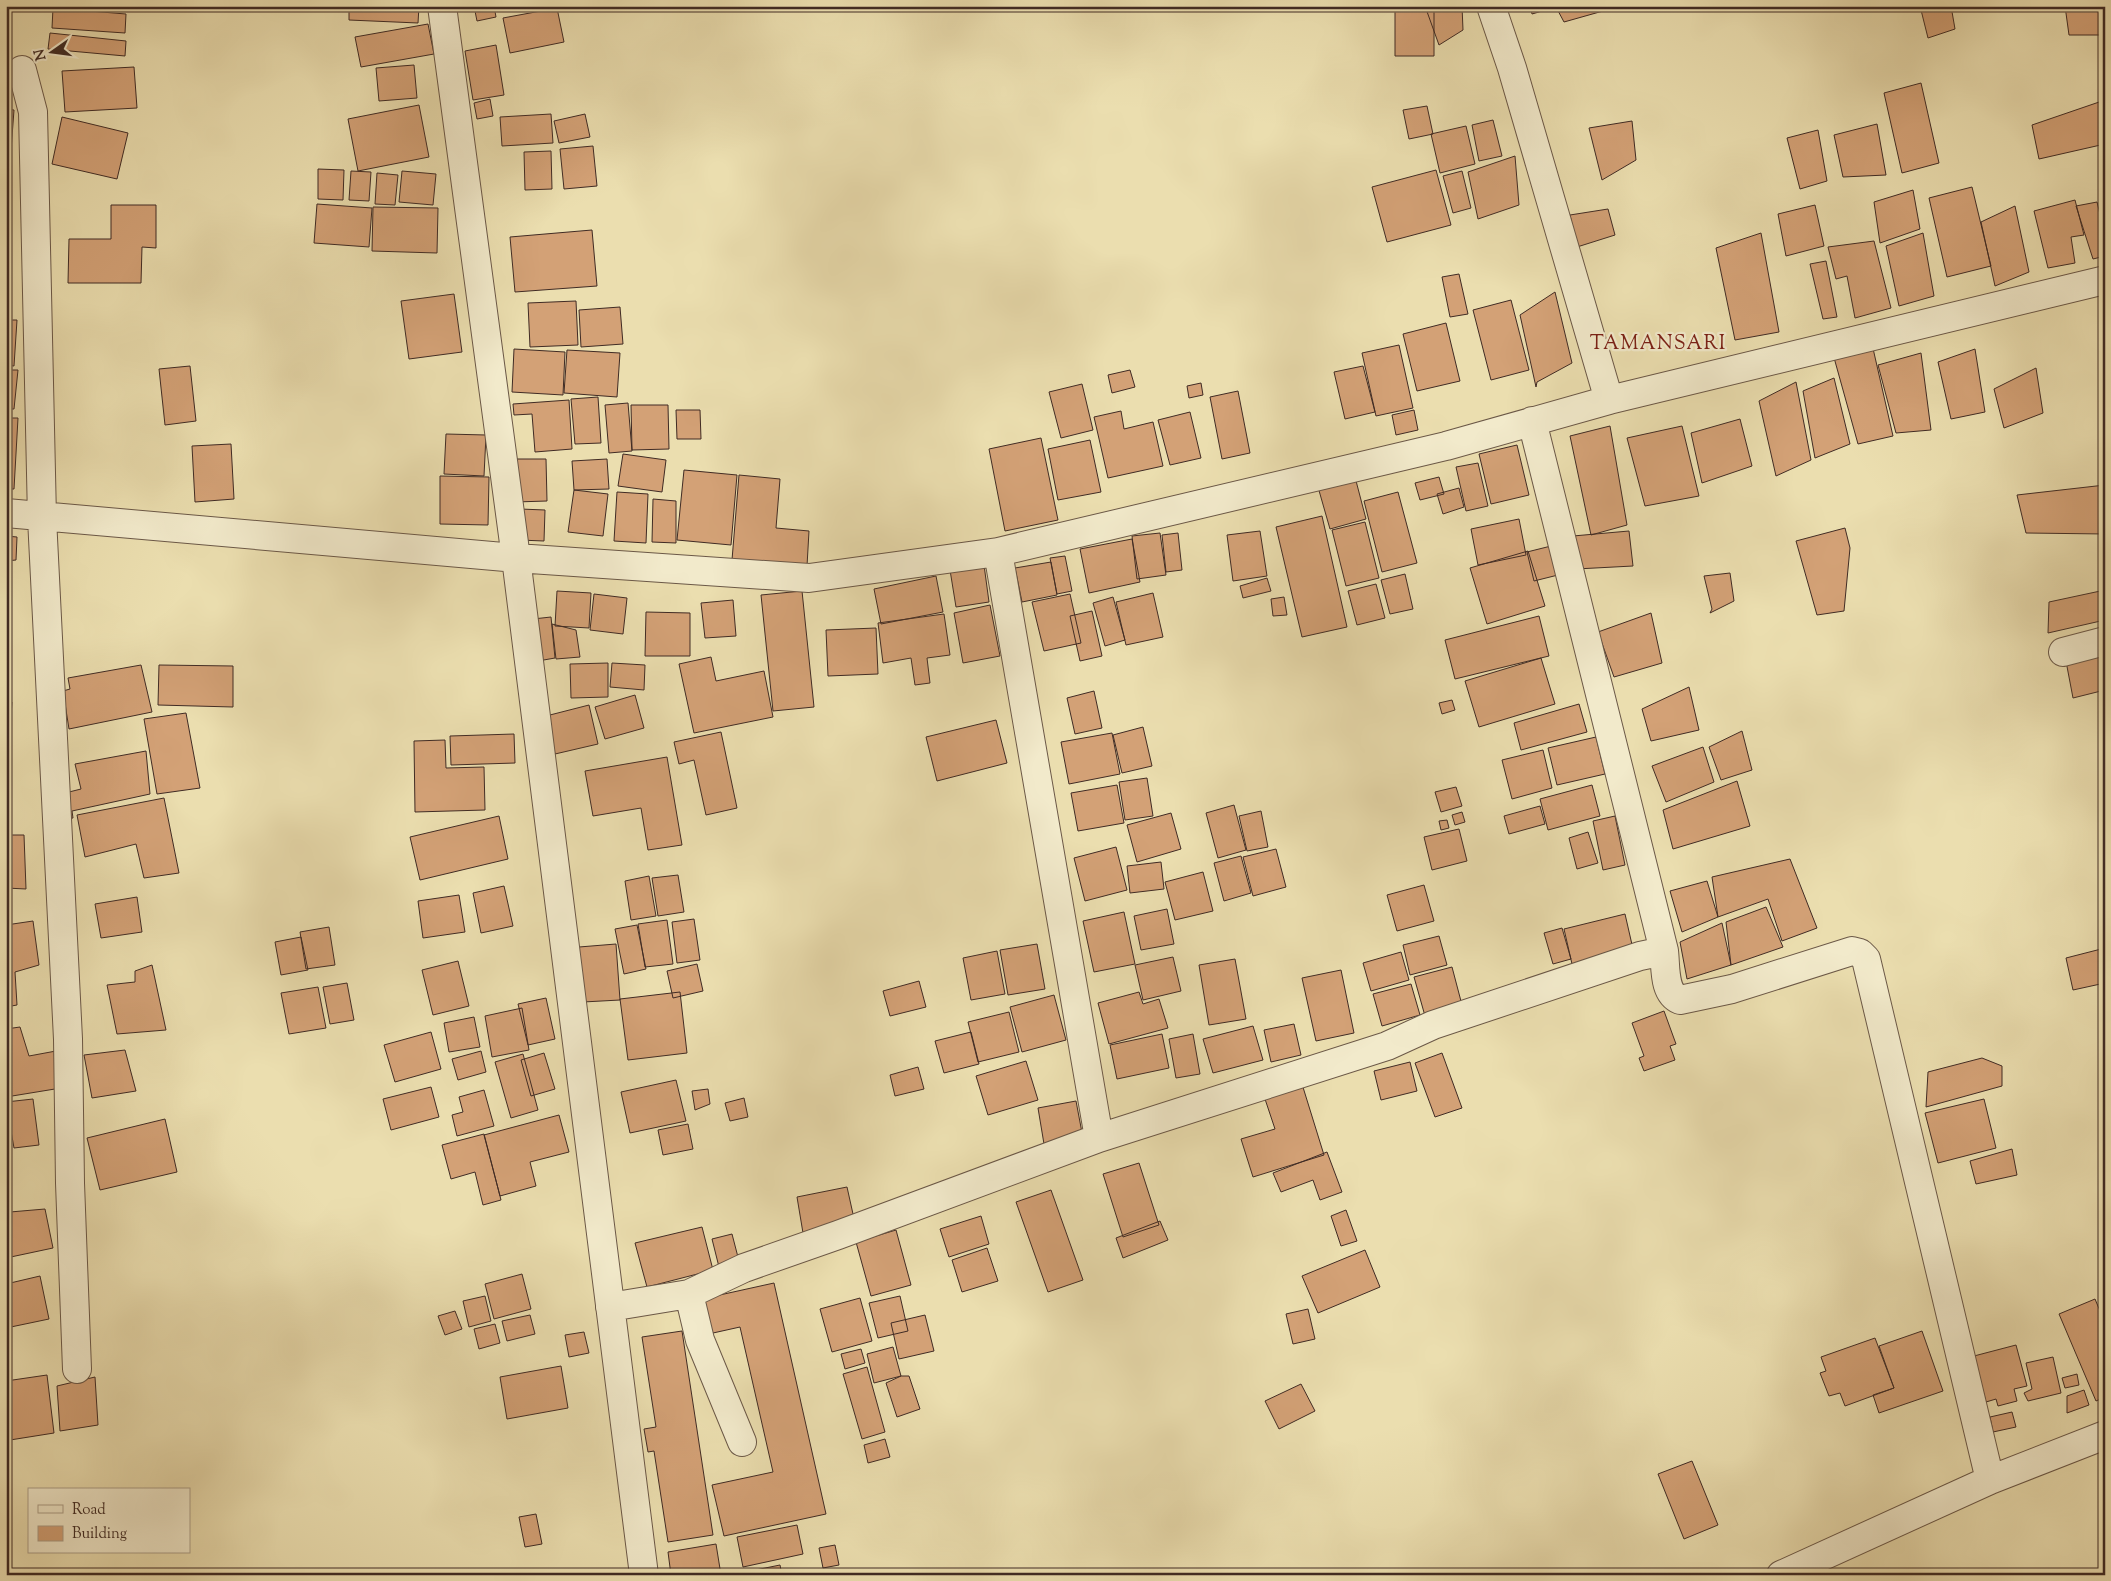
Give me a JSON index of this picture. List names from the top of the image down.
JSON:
{
  "districts": ["TAMANSARI"],
  "legend": ["Road", "Building"],
  "north": "left"
}
